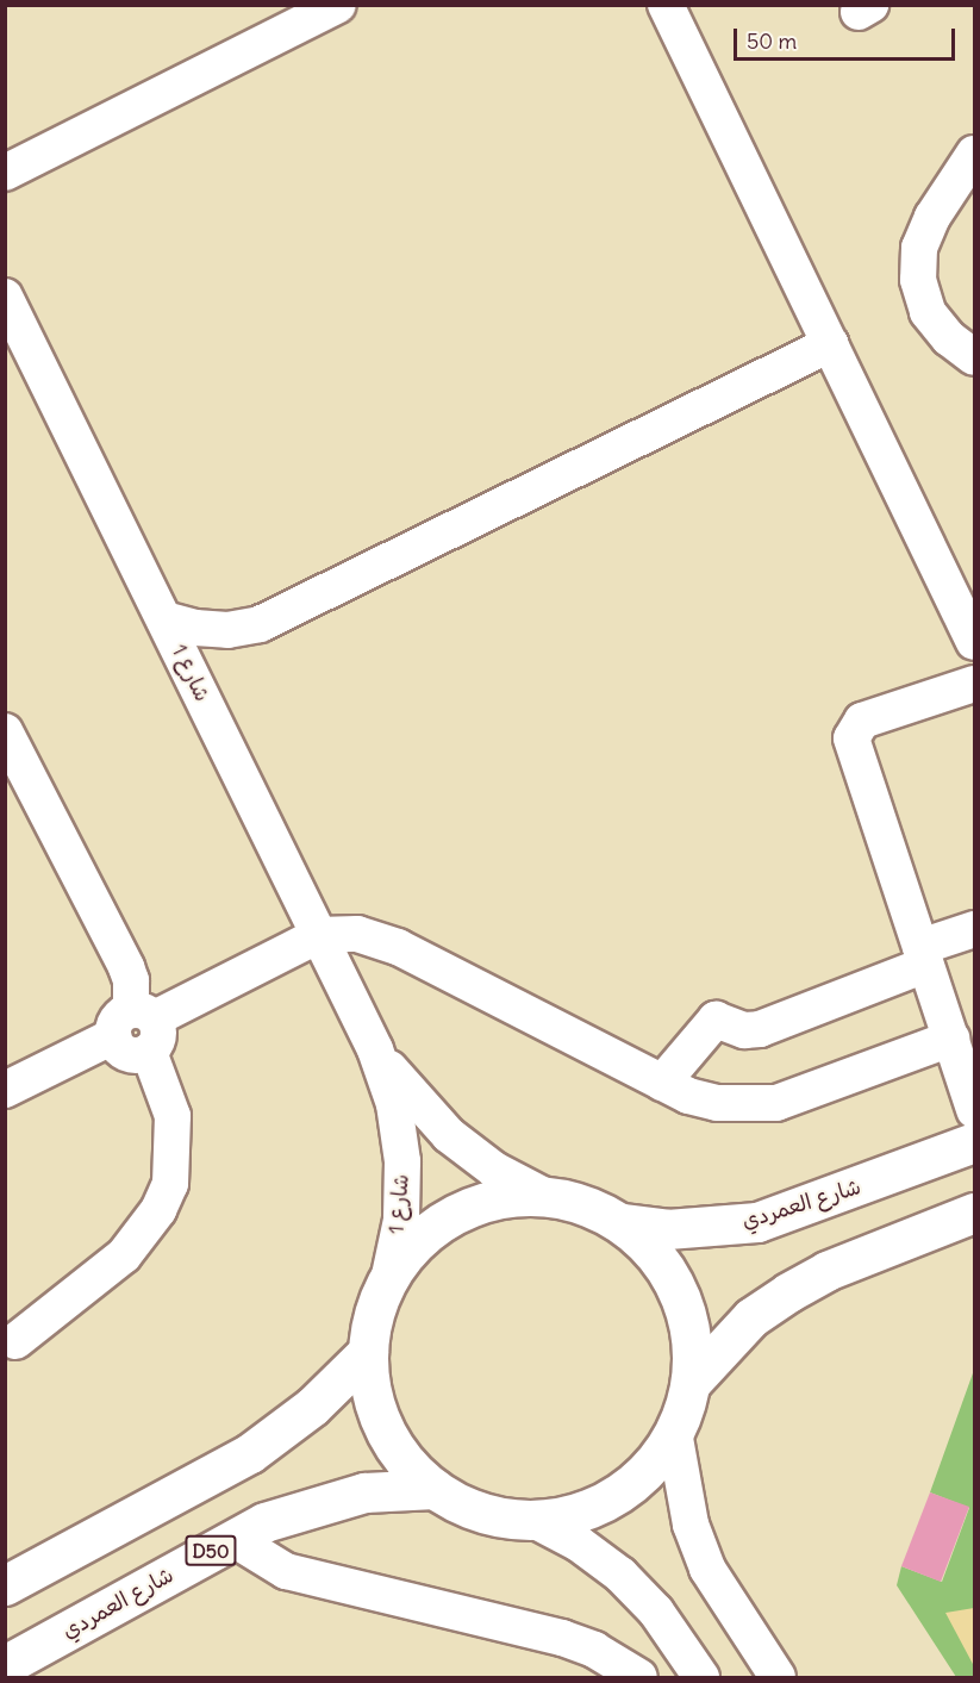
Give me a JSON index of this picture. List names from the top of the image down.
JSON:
{
  "streets": {
    "main road": ["شارع العمردي", "D50"],
    "street": ["شارع 1"]
  },
  "scale_bar": "50 m"
}
